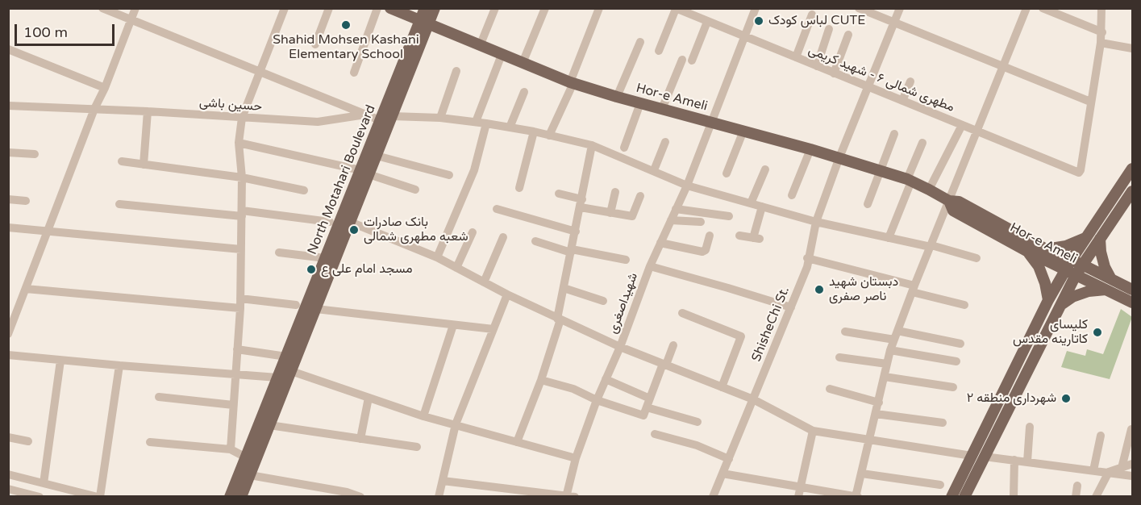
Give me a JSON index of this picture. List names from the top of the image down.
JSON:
{
  "streets": {
    "main road": ["Hor-e Ameli", "North Motahari Boulevard"],
    "street": [
      "مطهری شمالی ۶ - شهید کریمی",
      "حسین باشی",
      "شهیداصغری",
      "ShisheChi St."
    ]
  },
  "crossings": [
    ["مطهری شمالی ۶ - شهید کریمی", "شهیداصغری"],
    ["مطهری شمالی ۶ - شهید کریمی", "ShisheChi St."],
    ["Hor-e Ameli", "North Motahari Boulevard"],
    ["Hor-e Ameli", "شهیداصغری"],
    ["Hor-e Ameli", "ShisheChi St."]
  ],
  "places": [
    "لباس کودک CUTE",
    "Shahid Mohsen Kashani Elementary School",
    "بانک صادرات شعبه مطهری شمالی",
    "مسجد امام علی ع",
    "دبستان شهید ناصر صفری",
    "کلیسای کاتارینه مقدس",
    "شهرداری منطقه ۲"
  ],
  "scale_bar": "100 m"
}
